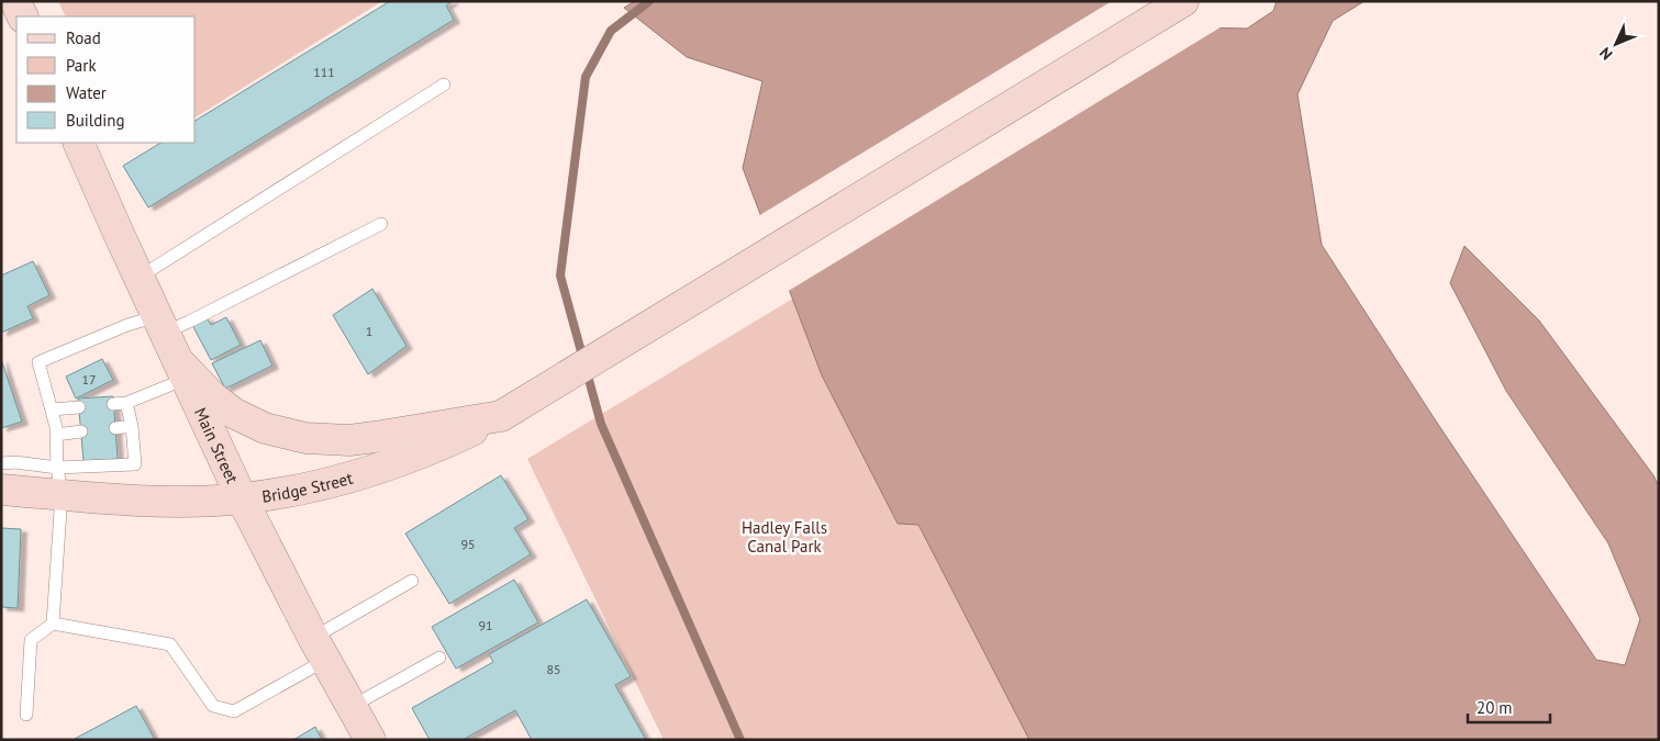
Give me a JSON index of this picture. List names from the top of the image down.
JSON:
{
  "streets": {
    "main road": ["Main Street", "Bridge Street"]
  },
  "crossings": [
    ["Main Street", "Bridge Street"]
  ],
  "parks": ["Hadley Falls Canal Park"],
  "house_numbers": [
    "111",
    "1",
    "17",
    "95",
    "91",
    "85"
  ],
  "legend": [
    "Road",
    "Park",
    "Water",
    "Building"
  ],
  "scale_bar": "20 m",
  "north": "bottom left"
}
